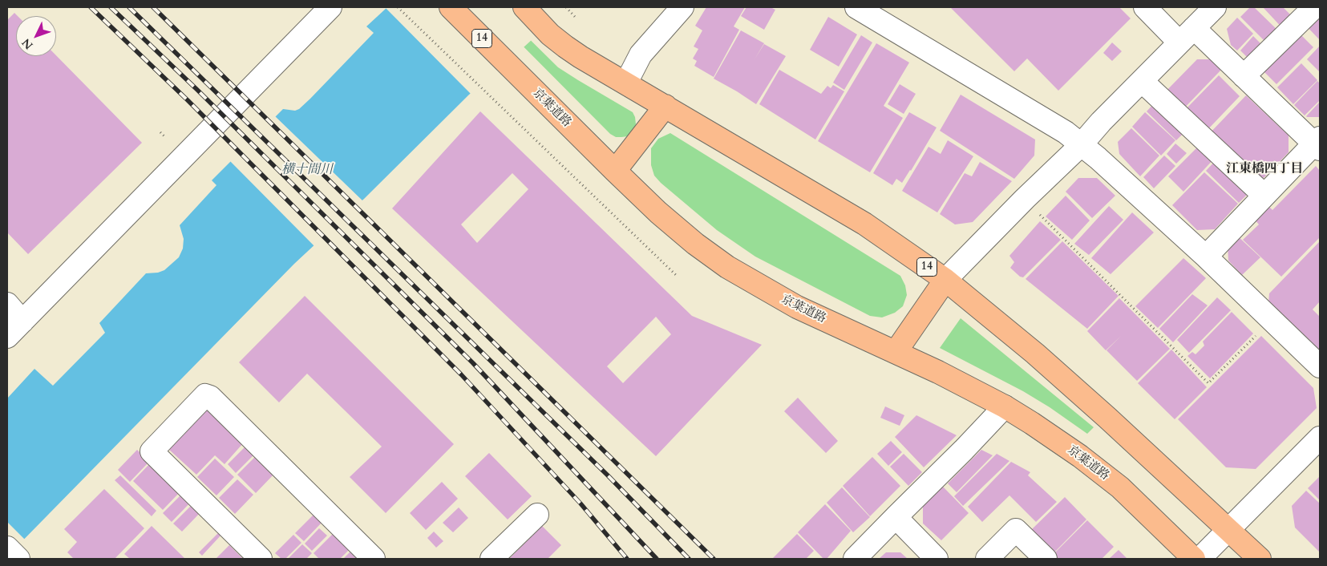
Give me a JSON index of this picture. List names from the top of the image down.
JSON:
{
  "streets": {
    "highway": ["14", "京葉道路"]
  },
  "districts": ["江東橋四丁目"],
  "water": ["横十間川"],
  "north": "bottom left"
}
